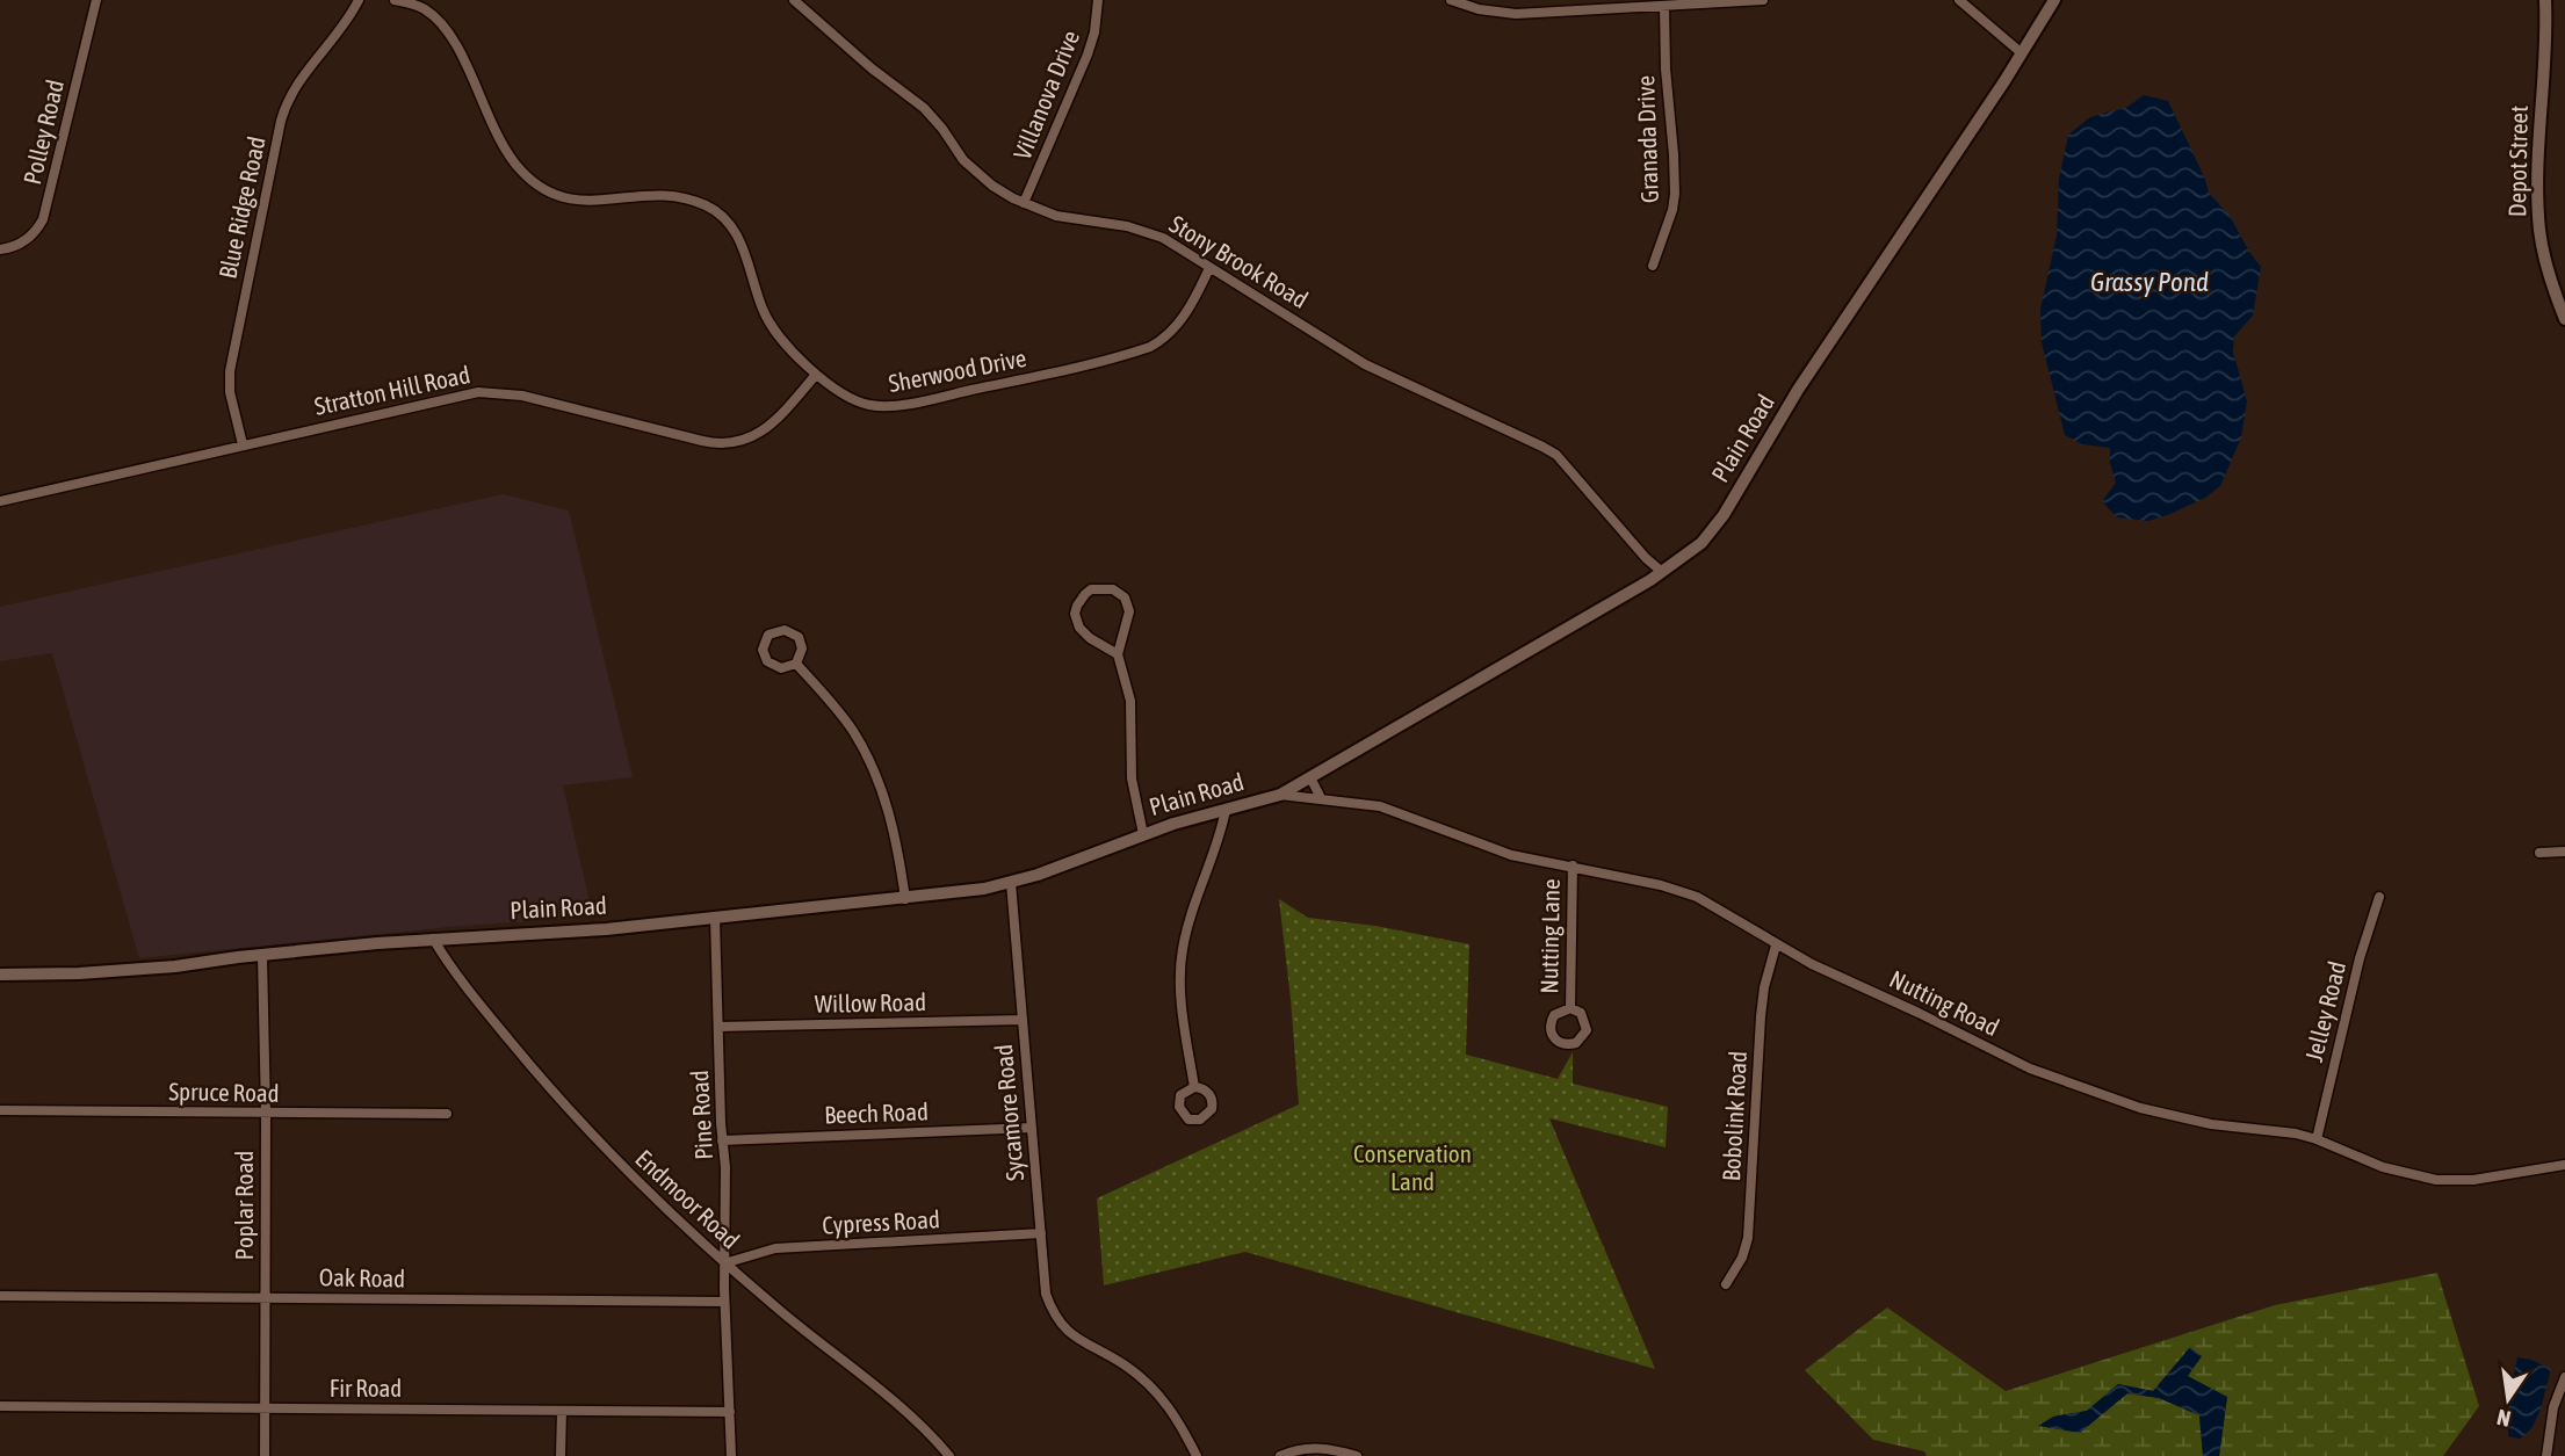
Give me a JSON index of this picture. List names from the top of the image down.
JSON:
{
  "streets": {
    "main road": ["Depot Street", "Plain Road"],
    "street": [
      "Villanova Drive",
      "Polley Road",
      "Granada Drive",
      "Blue Ridge Road",
      "Stony Brook Road",
      "Sherwood Drive",
      "Stratton Hill Road",
      "Nutting Lane",
      "Willow Road",
      "Nutting Road",
      "Jelley Road",
      "Spruce Road",
      "Sycamore Road",
      "Beech Road",
      "Pine Road",
      "Bobolink Road",
      "Endmoor Road",
      "Poplar Road",
      "Cypress Road",
      "Oak Road",
      "Fir Road"
    ]
  },
  "crossings": [
    ["Villanova Drive", "Stony Brook Road"],
    ["Blue Ridge Road", "Stratton Hill Road"],
    ["Stony Brook Road", "Sherwood Drive"],
    ["Stony Brook Road", "Plain Road"],
    ["Sherwood Drive", "Stratton Hill Road"],
    ["Plain Road", "Nutting Road"],
    ["Plain Road", "Sycamore Road"],
    ["Plain Road", "Pine Road"],
    ["Plain Road", "Endmoor Road"],
    ["Plain Road", "Poplar Road"],
    ["Nutting Lane", "Nutting Road"],
    ["Willow Road", "Sycamore Road"],
    ["Willow Road", "Pine Road"],
    ["Nutting Road", "Jelley Road"],
    ["Nutting Road", "Bobolink Road"],
    ["Spruce Road", "Poplar Road"],
    ["Sycamore Road", "Beech Road"],
    ["Sycamore Road", "Cypress Road"],
    ["Beech Road", "Pine Road"],
    ["Pine Road", "Endmoor Road"],
    ["Pine Road", "Cypress Road"],
    ["Pine Road", "Oak Road"],
    ["Pine Road", "Fir Road"],
    ["Endmoor Road", "Cypress Road"],
    ["Poplar Road", "Oak Road"],
    ["Poplar Road", "Fir Road"]
  ],
  "water": ["Grassy Pond"],
  "parks": ["Conservation Land"],
  "north": "bottom"
}
